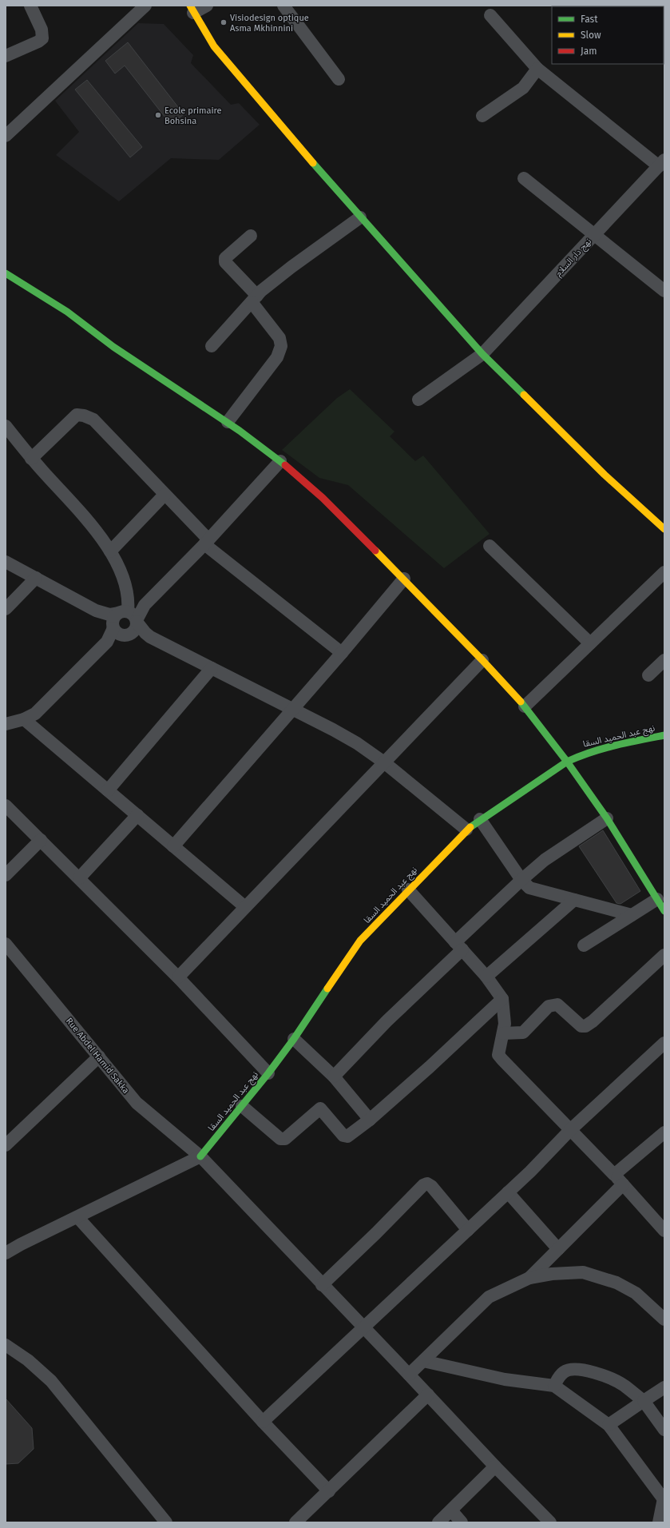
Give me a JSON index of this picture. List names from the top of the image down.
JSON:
{
  "streets": {
    "street": ["نهج دار السلام", "نهج عبد الحميد السقا", "Rue Abdel Hamid Sakka"]
  },
  "crossings": [
    ["نهج عبد الحميد السقا", "Rue Abdel Hamid Sakka"]
  ],
  "places": ["Visiodesign optique Asma Mkhinnini", "Ecole primaire Bohsina"],
  "legend": ["Fast", "Slow", "Jam"]
}
